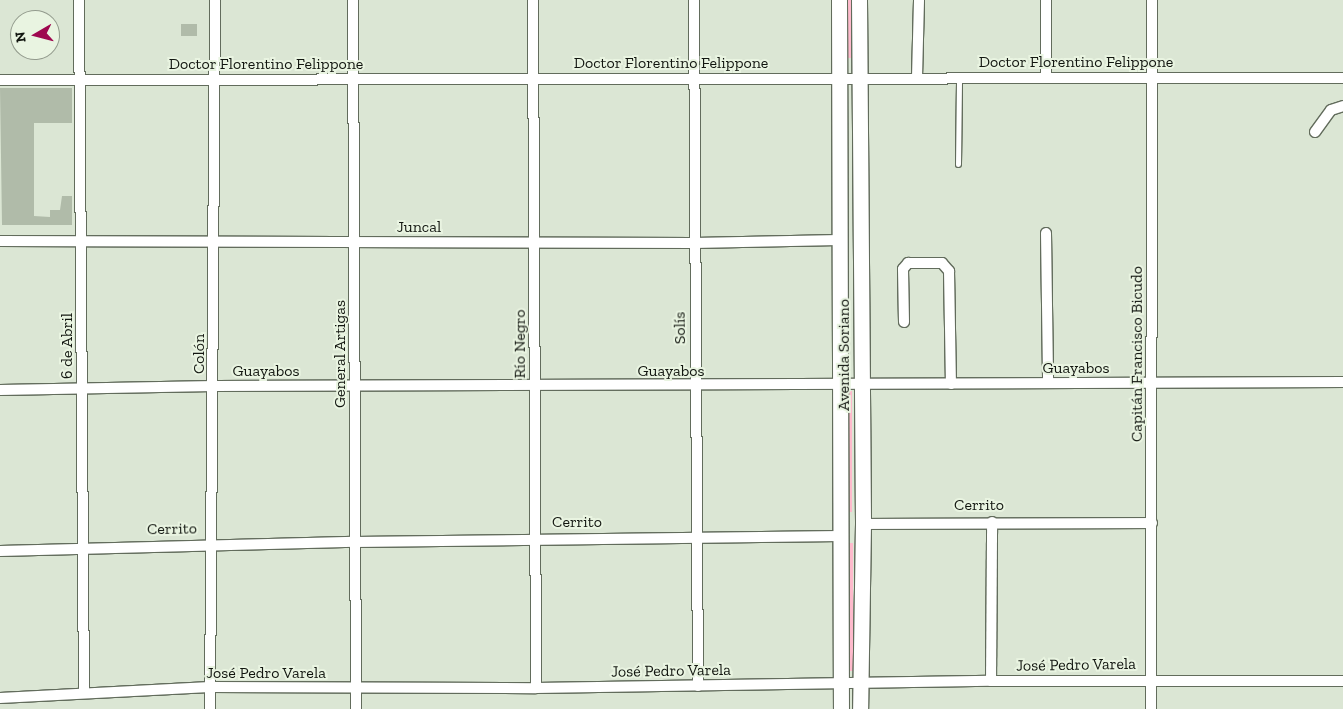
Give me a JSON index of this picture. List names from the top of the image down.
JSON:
{
  "streets": {
    "street": [
      "Doctor Florentino Felippone",
      "Juncal",
      "Solís",
      "Río Negro",
      "6 de Abril",
      "Colón",
      "General Artigas",
      "Capitán Francisco Bicudo",
      "Avenida Soriano",
      "Guayabos",
      "Cerrito",
      "José Pedro Varela"
    ]
  },
  "crossings": [
    ["Doctor Florentino Felippone", "Solís"],
    ["Doctor Florentino Felippone", "Río Negro"],
    ["Doctor Florentino Felippone", "6 de Abril"],
    ["Doctor Florentino Felippone", "Colón"],
    ["Doctor Florentino Felippone", "General Artigas"],
    ["Doctor Florentino Felippone", "Capitán Francisco Bicudo"],
    ["Doctor Florentino Felippone", "Avenida Soriano"],
    ["Juncal", "Solís"],
    ["Juncal", "Río Negro"],
    ["Juncal", "6 de Abril"],
    ["Juncal", "Colón"],
    ["Juncal", "General Artigas"],
    ["Juncal", "Avenida Soriano"],
    ["Solís", "Guayabos"],
    ["Solís", "Cerrito"],
    ["Solís", "José Pedro Varela"],
    ["Río Negro", "Guayabos"],
    ["Río Negro", "Cerrito"],
    ["Río Negro", "José Pedro Varela"],
    ["6 de Abril", "Guayabos"],
    ["6 de Abril", "Cerrito"],
    ["6 de Abril", "José Pedro Varela"],
    ["Colón", "Guayabos"],
    ["Colón", "Cerrito"],
    ["Colón", "José Pedro Varela"],
    ["General Artigas", "Guayabos"],
    ["General Artigas", "Cerrito"],
    ["General Artigas", "José Pedro Varela"],
    ["Capitán Francisco Bicudo", "Guayabos"],
    ["Capitán Francisco Bicudo", "Cerrito"],
    ["Capitán Francisco Bicudo", "José Pedro Varela"],
    ["Avenida Soriano", "Guayabos"],
    ["Avenida Soriano", "Cerrito"],
    ["Avenida Soriano", "José Pedro Varela"]
  ],
  "north": "left"
}
